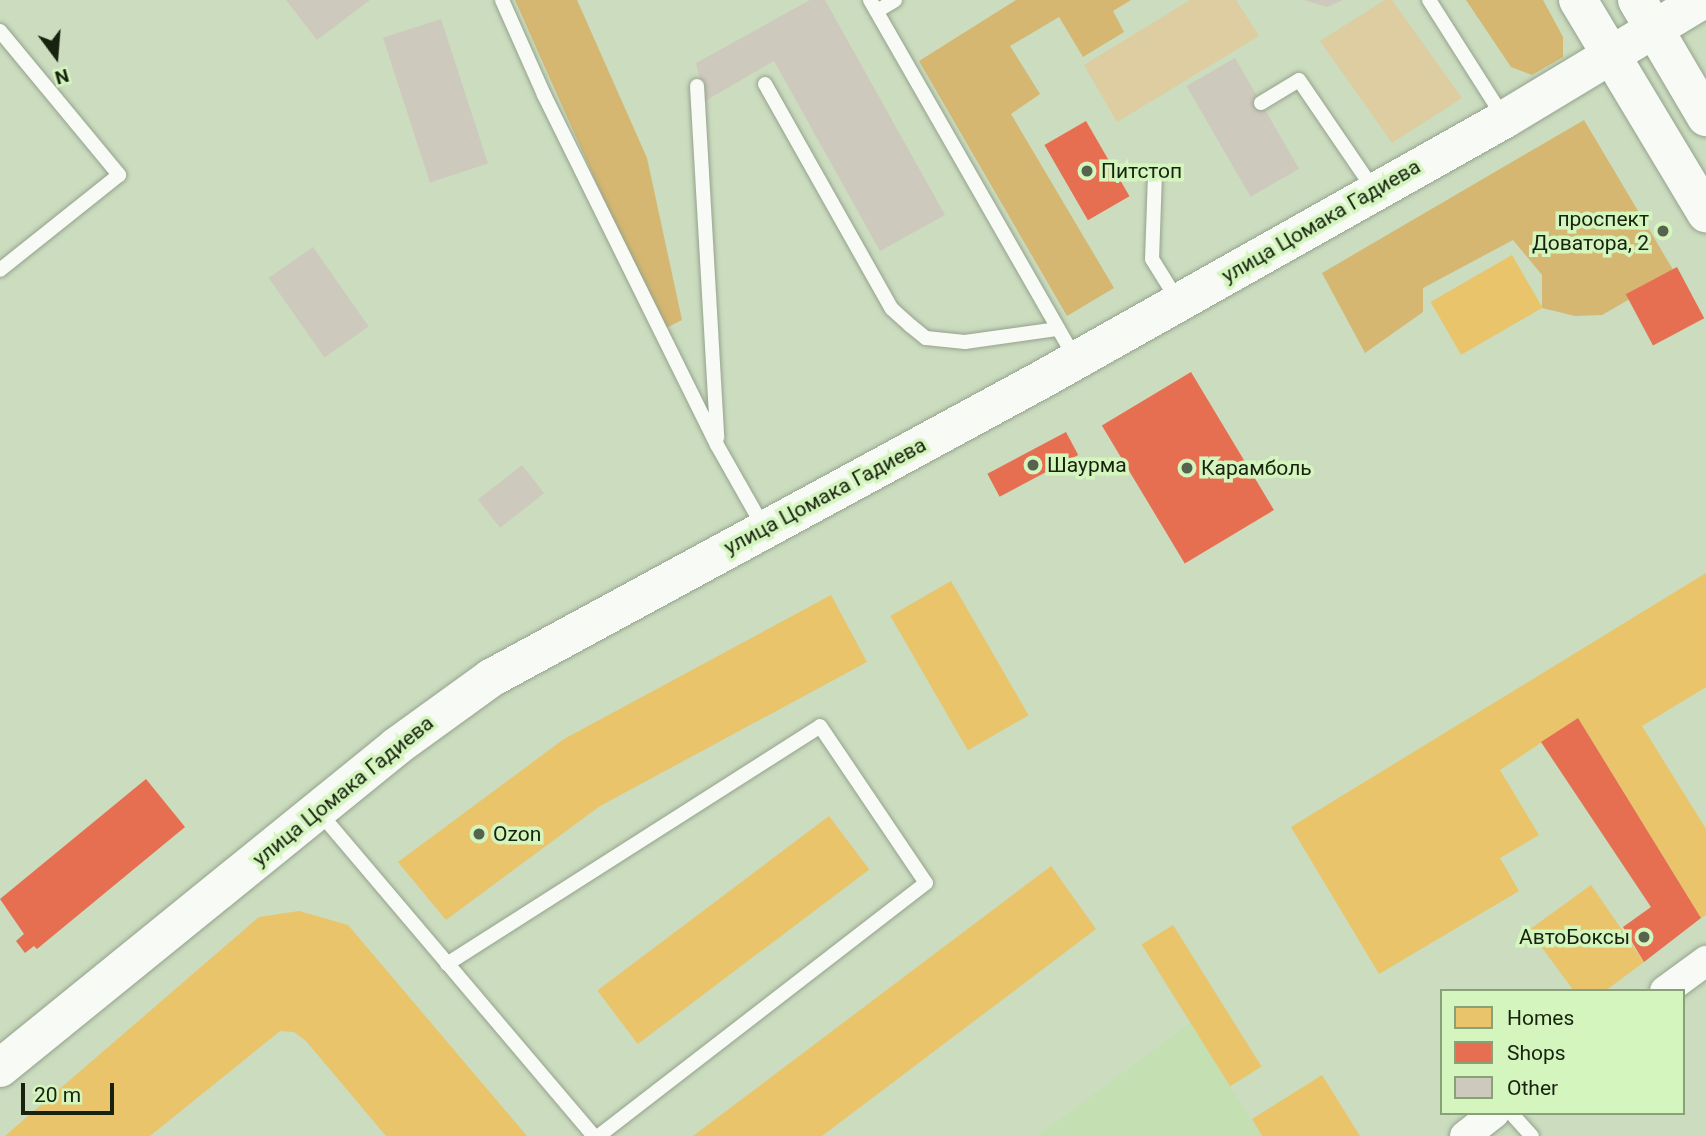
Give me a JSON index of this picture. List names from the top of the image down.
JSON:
{
  "streets": {
    "main road": ["улица Цомака Гадиева"]
  },
  "places": [
    "Питстоп",
    "проспект Доватора, 2",
    "Шаурма",
    "Карамболь",
    "Ozon",
    "АвтоБоксы"
  ],
  "legend": ["Homes", "Shops", "Other"],
  "scale_bar": "20 m",
  "north": "bottom"
}
